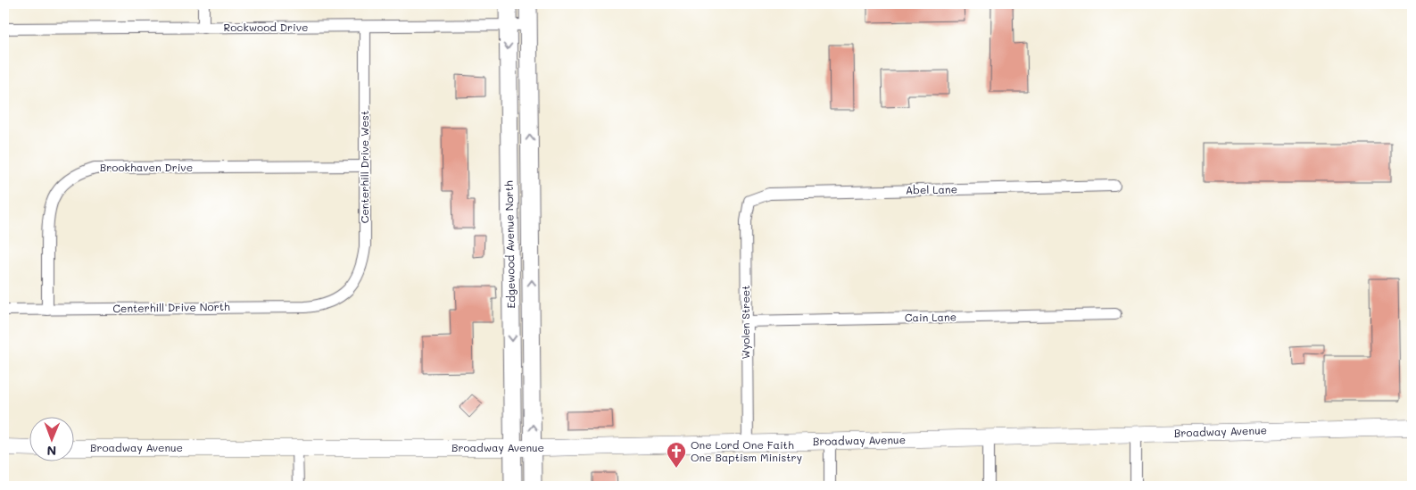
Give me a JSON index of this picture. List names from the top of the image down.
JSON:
{
  "streets": {
    "main road": ["Edgewood Avenue North"],
    "street": [
      "Rockwood Drive",
      "Centerhill Drive West",
      "Brookhaven Drive",
      "Abel Lane",
      "Centerhill Drive North",
      "Cain Lane",
      "Wyolen Street",
      "Broadway Avenue"
    ]
  },
  "crossings": [
    ["Rockwood Drive", "Centerhill Drive West"],
    ["Rockwood Drive", "Edgewood Avenue North"],
    ["Centerhill Drive West", "Brookhaven Drive"],
    ["Centerhill Drive West", "Centerhill Drive North"],
    ["Brookhaven Drive", "Centerhill Drive North"],
    ["Abel Lane", "Wyolen Street"],
    ["Edgewood Avenue North", "Broadway Avenue"],
    ["Cain Lane", "Wyolen Street"],
    ["Wyolen Street", "Broadway Avenue"]
  ],
  "places": {
    "church": ["One Lord One Faith One Baptism Ministry"]
  },
  "north": "bottom"
}
